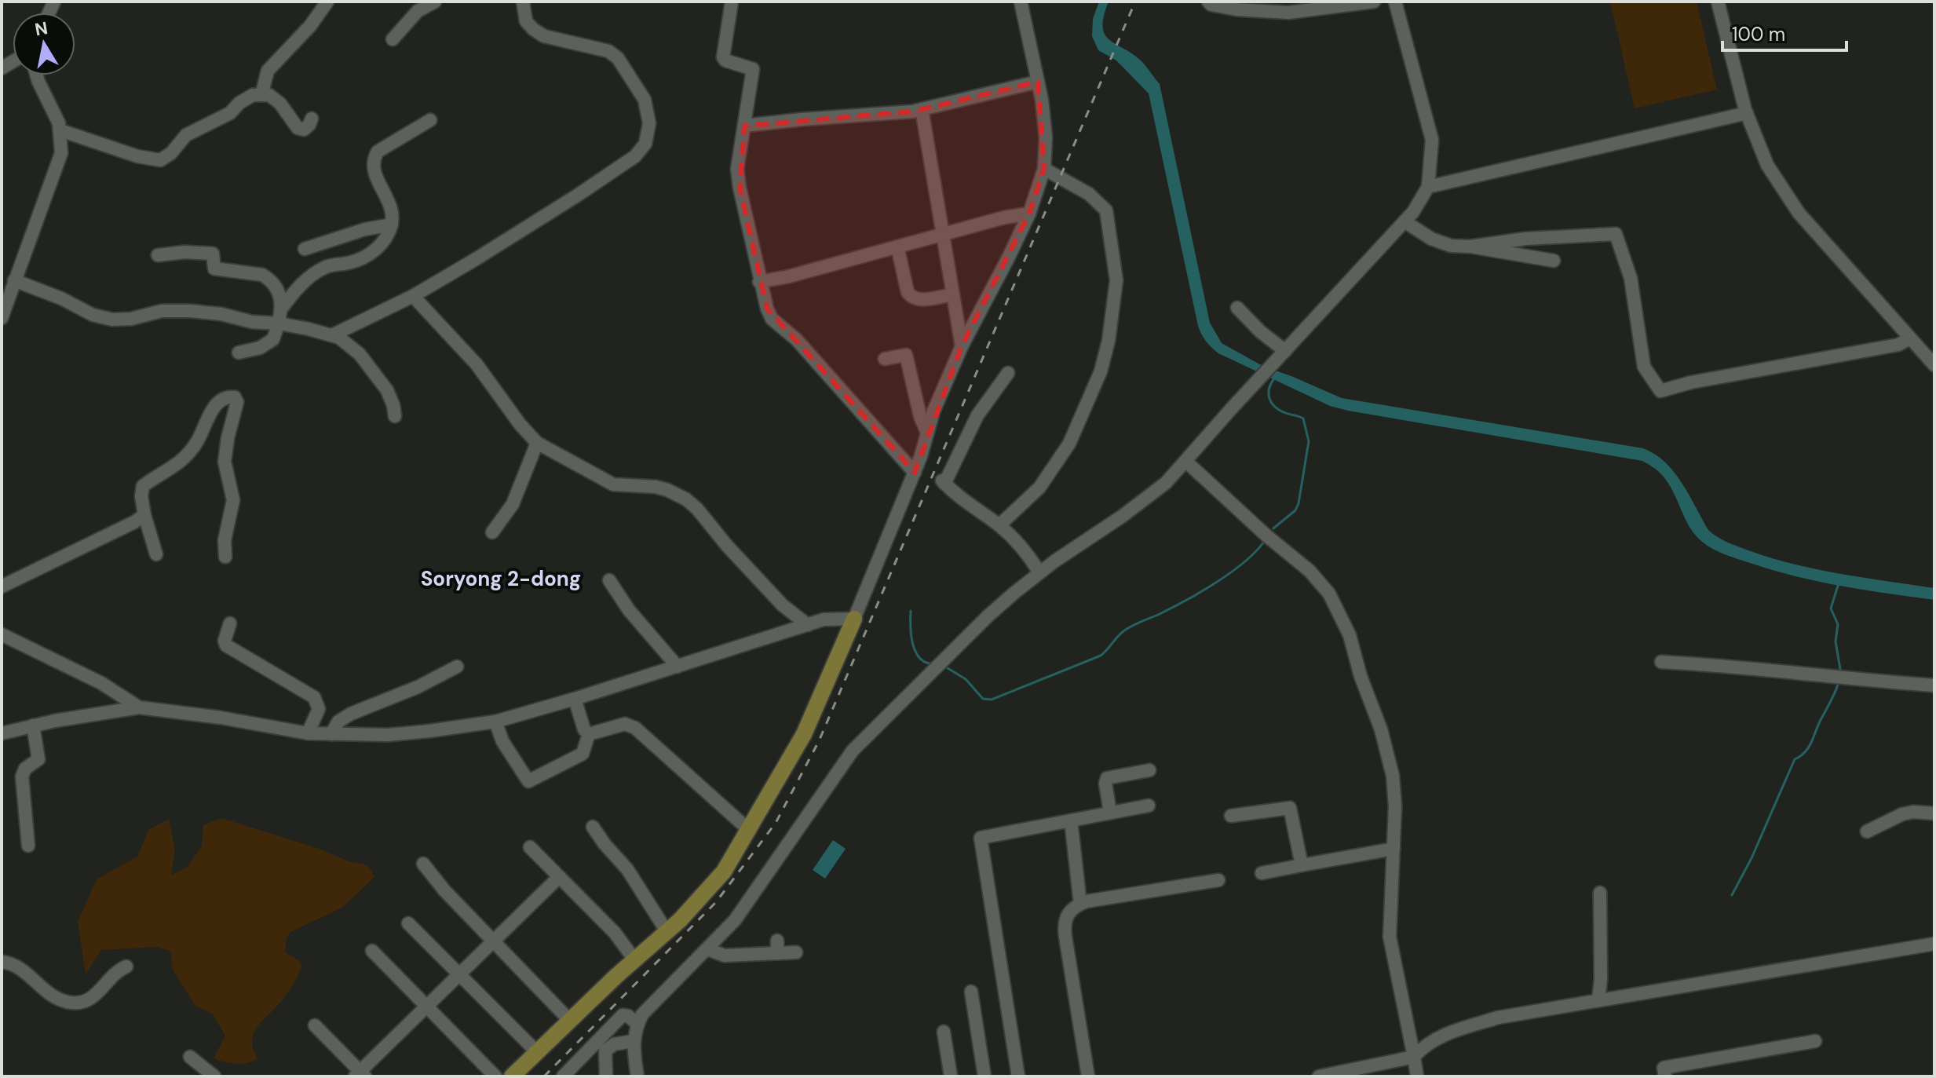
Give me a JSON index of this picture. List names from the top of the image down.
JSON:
{
  "districts": ["Soryong 2-dong"],
  "scale_bar": "100 m",
  "north": "top"
}
